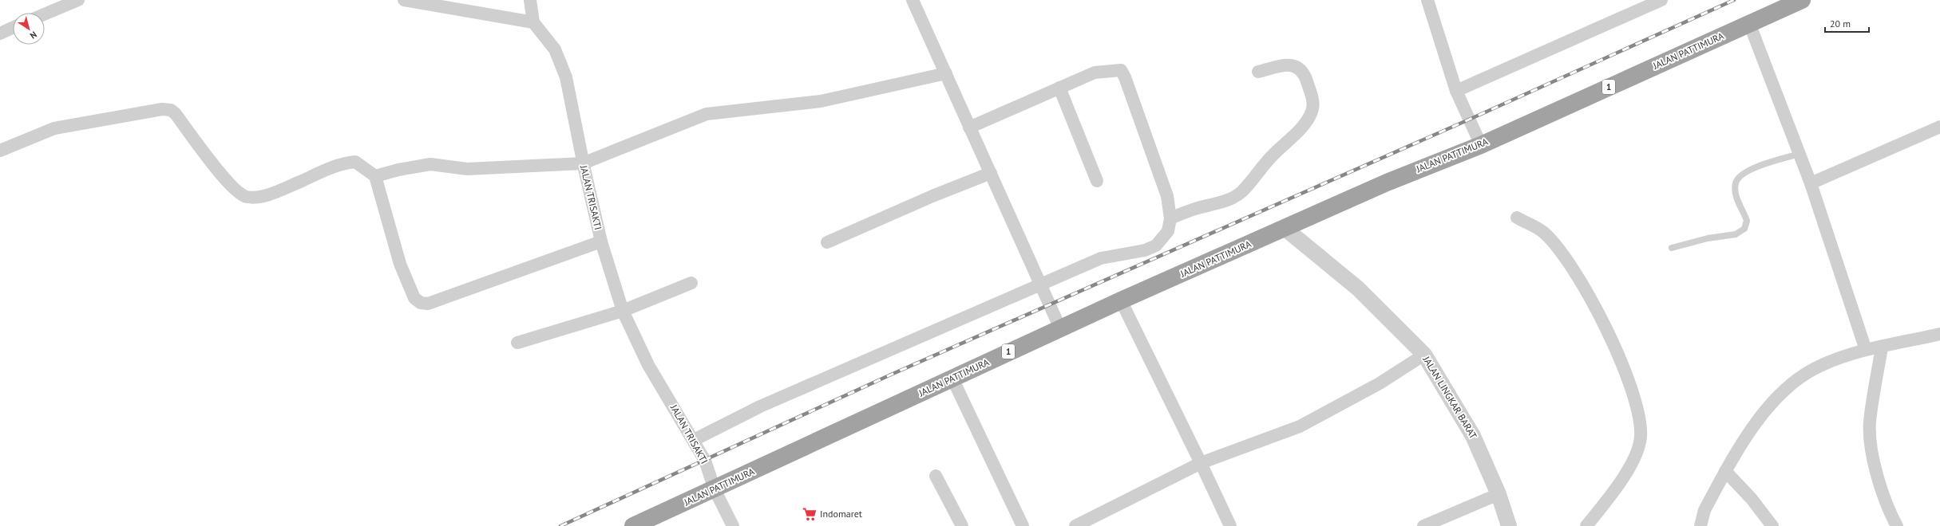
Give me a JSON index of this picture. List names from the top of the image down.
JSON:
{
  "streets": {
    "highway": ["JALAN PATTIMURA", "1"],
    "street": ["JALAN TRISAKTI", "JALAN LINGKAR BARAT"]
  },
  "crossings": [
    ["JALAN PATTIMURA", "JALAN TRISAKTI"],
    ["JALAN PATTIMURA", "JALAN LINGKAR BARAT"]
  ],
  "places": {
    "supermarket": ["Indomaret"]
  },
  "scale_bar": "20 m",
  "north": "bottom right"
}
